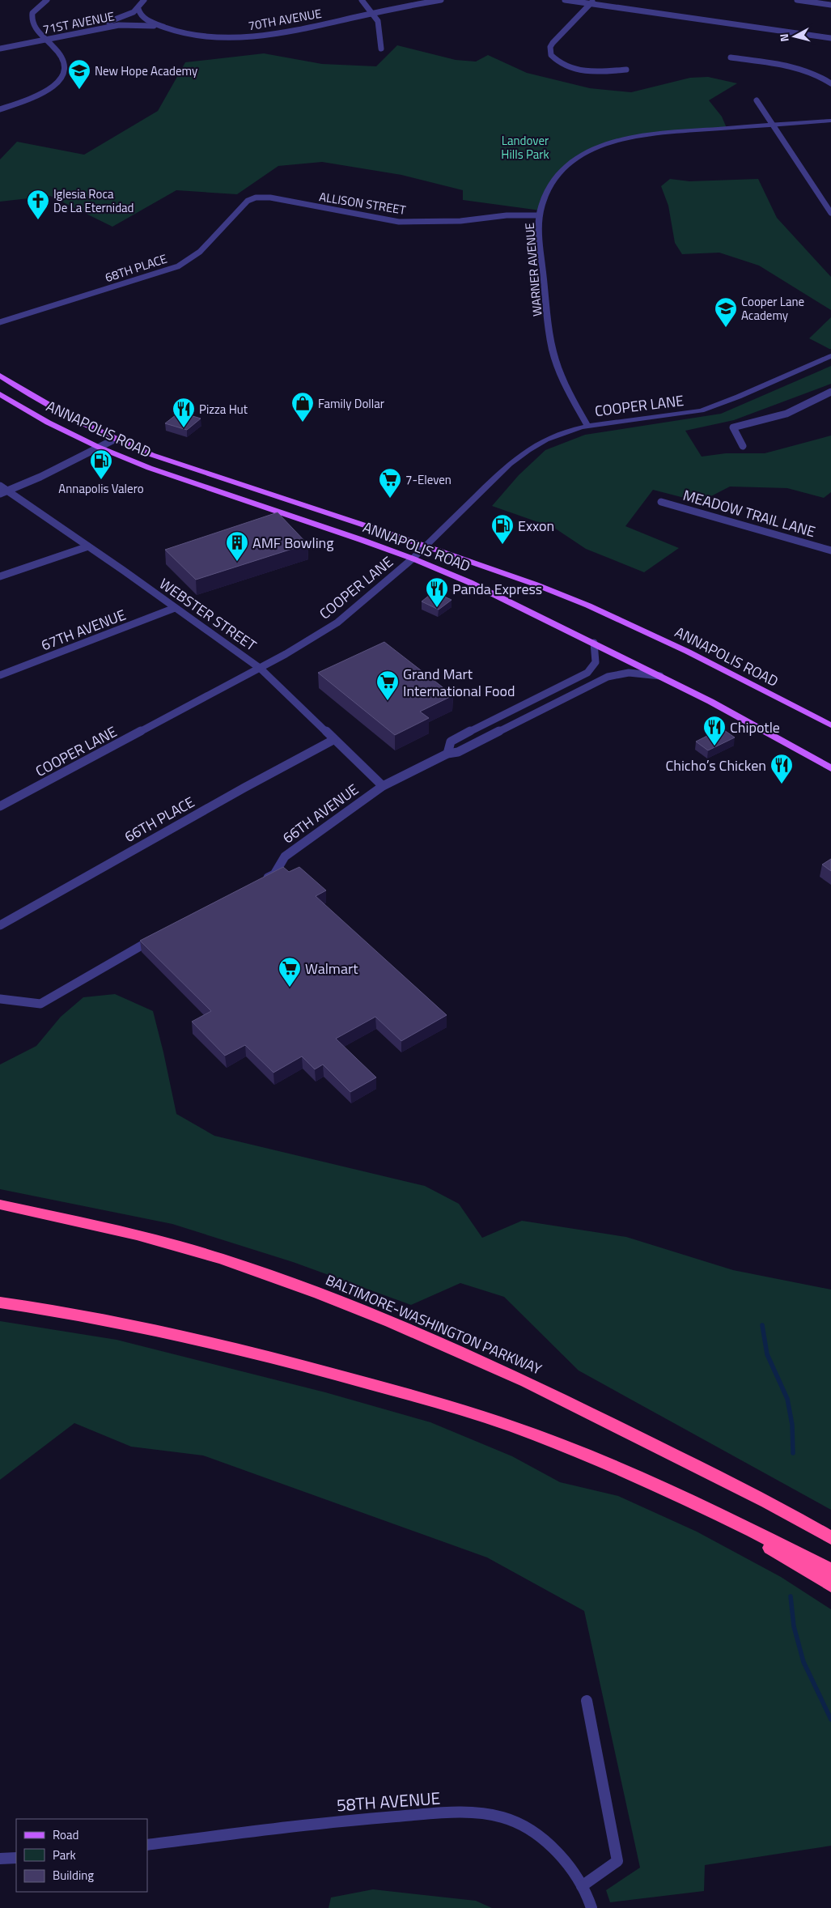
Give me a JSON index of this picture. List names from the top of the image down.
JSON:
{
  "streets": {
    "highway": ["BALTIMORE-WASHINGTON PARKWAY"],
    "main road": ["ANNAPOLIS ROAD"],
    "street": [
      "70TH AVENUE",
      "71ST AVENUE",
      "ALLISON STREET",
      "68TH PLACE",
      "WARNER AVENUE",
      "COOPER LANE",
      "MEADOW TRAIL LANE",
      "WEBSTER STREET",
      "67TH AVENUE",
      "66TH AVENUE",
      "66TH PLACE",
      "58TH AVENUE"
    ]
  },
  "crossings": [
    ["70TH AVENUE", "71ST AVENUE"],
    ["ALLISON STREET", "68TH PLACE"],
    ["ALLISON STREET", "WARNER AVENUE"],
    ["WARNER AVENUE", "COOPER LANE"],
    ["COOPER LANE", "ANNAPOLIS ROAD"],
    ["COOPER LANE", "WEBSTER STREET"],
    ["ANNAPOLIS ROAD", "66TH AVENUE"],
    ["WEBSTER STREET", "67TH AVENUE"],
    ["WEBSTER STREET", "66TH AVENUE"],
    ["WEBSTER STREET", "66TH PLACE"]
  ],
  "parks": ["Landover Hills Park"],
  "places": {
    "school or university": ["New Hope Academy", "Cooper Lane Academy"],
    "church": ["Iglesia Roca De La Eternidad"],
    "shop": ["Family Dollar"],
    "restaurant": [
      "Pizza Hut",
      "Panda Express",
      "Chipotle",
      "Chicho’s Chicken"
    ],
    "fuel station": ["Annapolis Valero", "Exxon"],
    "supermarket": ["7-Eleven", "Grand Mart International Food", "Walmart"],
    "building": ["AMF Bowling"]
  },
  "legend": ["Road", "Park", "Building"],
  "north": "left"
}
